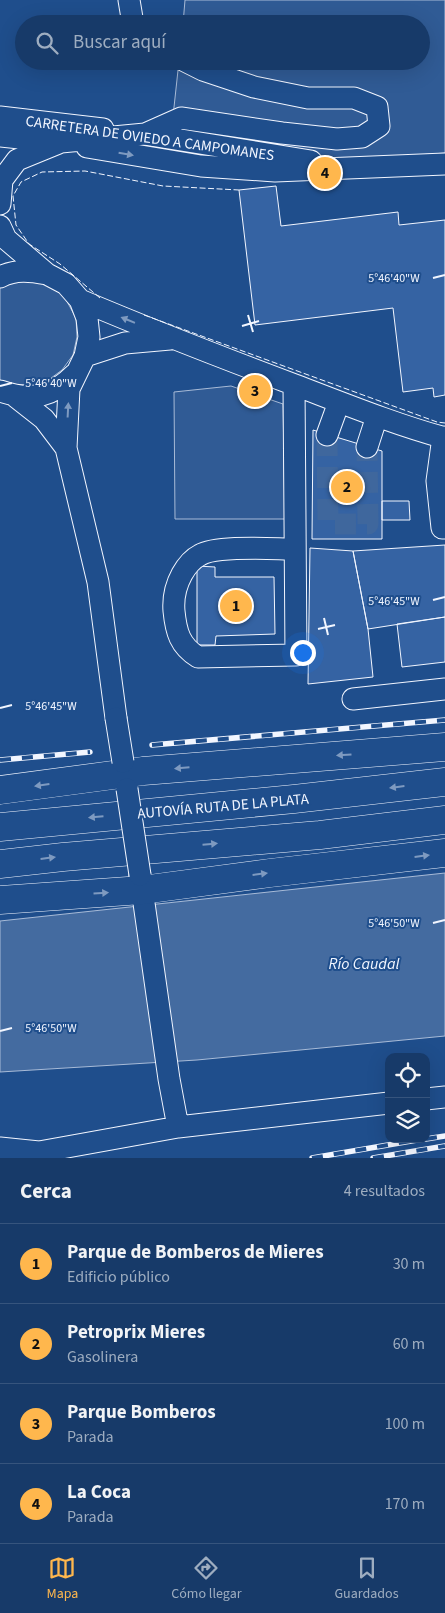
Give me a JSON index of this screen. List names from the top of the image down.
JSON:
{
  "streets": {
    "highway": ["AUTOVÍA RUTA DE LA PLATA"],
    "street": ["CARRETERA DE OVIEDO A CAMPOMANES"]
  },
  "water": ["Río Caudal"],
  "page": {
    "search": "Buscar aquí",
    "pins": [
      "4",
      "3",
      "2",
      "1"
    ],
    "heading": ["Cerca", "4 resultados"],
    "list": [
      {
        "mark": "1",
        "name": "Parque de Bomberos de Mieres",
        "note": "Edificio público",
        "value": "30 m"
      },
      {
        "mark": "2",
        "name": "Petroprix Mieres",
        "note": "Gasolinera",
        "value": "60 m"
      },
      {
        "mark": "3",
        "name": "Parque Bomberos",
        "note": "Parada",
        "value": "100 m"
      },
      {
        "mark": "4",
        "name": "La Coca",
        "note": "Parada",
        "value": "170 m"
      }
    ],
    "nav": ["Mapa", "Cómo llegar", "Guardados"]
  },
  "coordinates": ["5°46'40\"W", "5°46'45\"W", "5°46'50\"W"]
}
